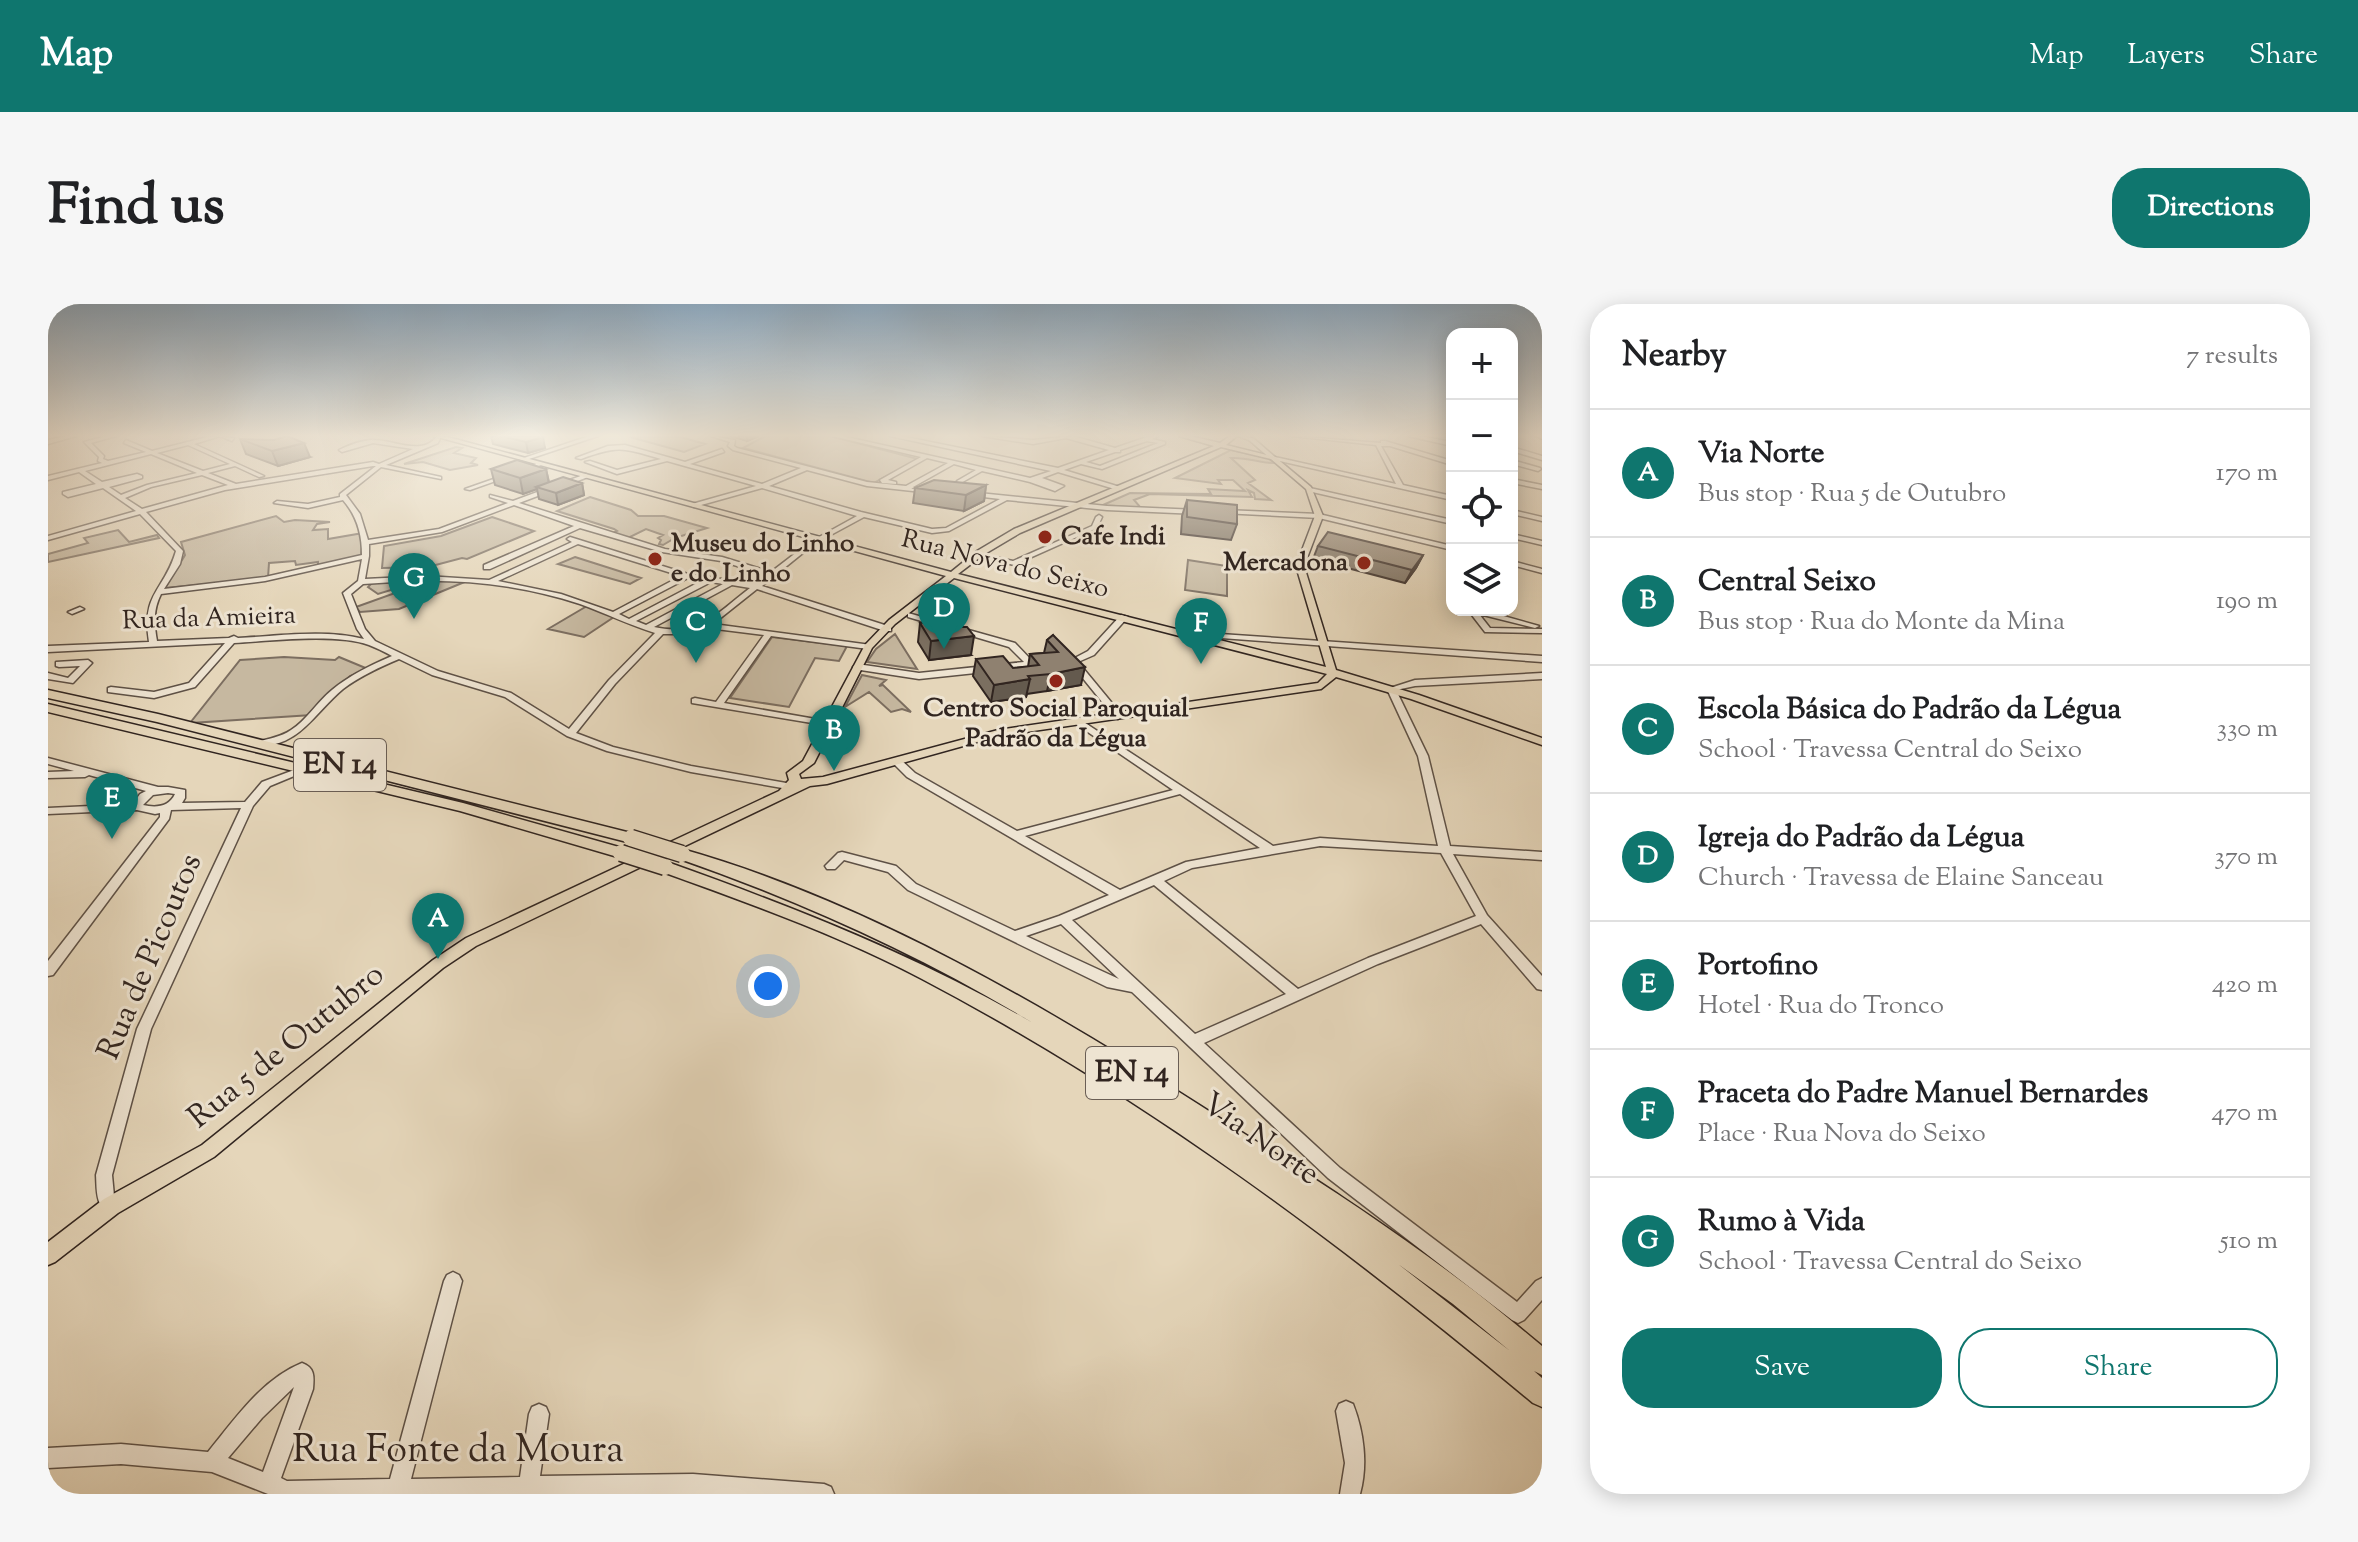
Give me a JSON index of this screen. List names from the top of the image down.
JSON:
{
  "streets": {
    "highway": ["EN 14", "Via Norte"],
    "main road": ["Rua Nova do Seixo", "Rua 5 de Outubro"],
    "street": ["Rua da Amieira", "Rua de Picoutos", "Rua Fonte da Moura"]
  },
  "crossings": [
    ["Rua Nova do Seixo", "Rua 5 de Outubro"],
    ["Rua de Picoutos", "Rua 5 de Outubro"],
    ["Rua de Picoutos", "Via Norte"]
  ],
  "places": [
    "Cafe Indi",
    "Museu do Linho e do Linho",
    "Mercadona",
    "Centro Social Paroquial Padrão da Légua"
  ],
  "page": {
    "header": "Map",
    "nav": ["Map", "Layers", "Share"],
    "title": "Find us",
    "buttons": [
      "Directions",
      ["Save", "Share"]
    ],
    "heading": ["Nearby", "7 results"],
    "map_buttons": ["+", "−"],
    "list": [
      {
        "mark": "A",
        "name": "Via Norte",
        "note": "Bus stop · Rua 5 de Outubro",
        "value": "170 m"
      },
      {
        "mark": "B",
        "name": "Central Seixo",
        "note": "Bus stop · Rua do Monte da Mina",
        "value": "190 m"
      },
      {
        "mark": "C",
        "name": "Escola Básica do Padrão da Légua",
        "note": "School · Travessa Central do Seixo",
        "value": "330 m"
      },
      {
        "mark": "D",
        "name": "Igreja do Padrão da Légua",
        "note": "Church · Travessa de Elaine Sanceau",
        "value": "370 m"
      },
      {
        "mark": "E",
        "name": "Portofino",
        "note": "Hotel · Rua do Tronco",
        "value": "420 m"
      },
      {
        "mark": "F",
        "name": "Praceta do Padre Manuel Bernardes",
        "note": "Place · Rua Nova do Seixo",
        "value": "470 m"
      },
      {
        "mark": "G",
        "name": "Rumo à Vida",
        "note": "School · Travessa Central do Seixo",
        "value": "510 m"
      }
    ],
    "pins": [
      "G",
      "D",
      "C",
      "F",
      "B",
      "E",
      "A"
    ]
  }
}
